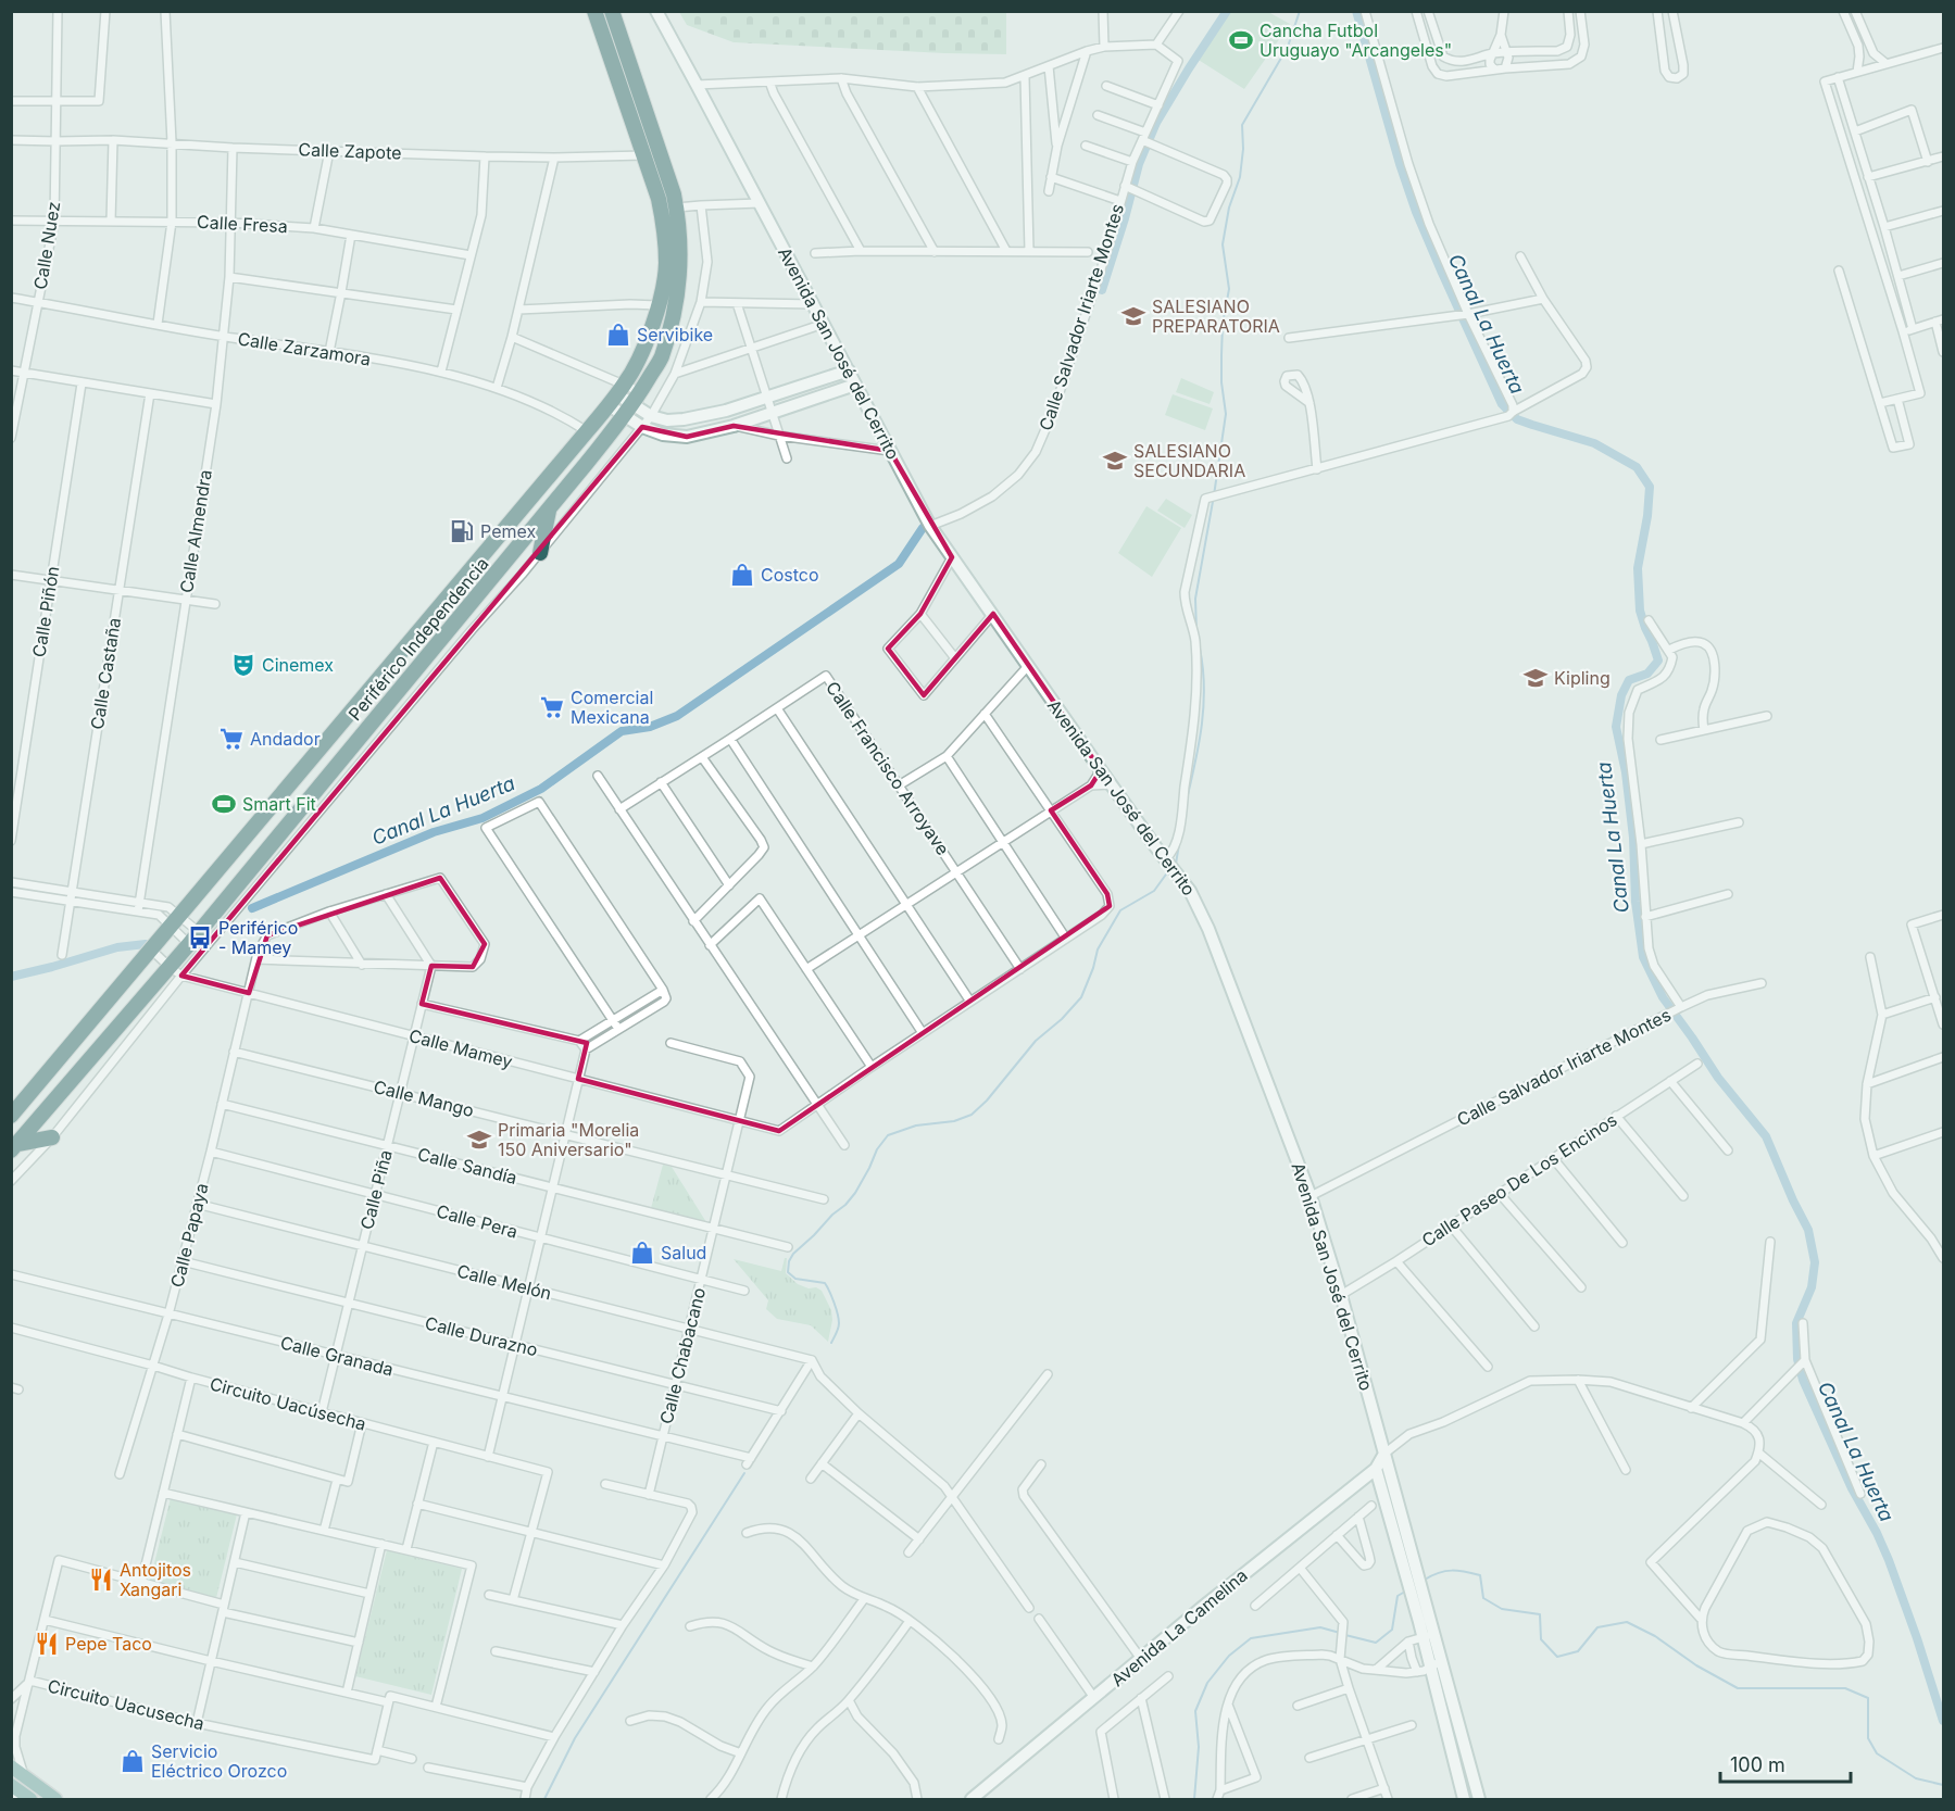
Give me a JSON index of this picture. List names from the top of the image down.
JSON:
{
  "streets": {
    "highway": ["Periférico Independencia"],
    "street": [
      "Calle Zapote",
      "Calle Fresa",
      "Calle Nuez",
      "Calle Salvador Iriarte Montes",
      "Calle Zarzamora",
      "Avenida San José del Cerrito",
      "Calle Almendra",
      "Calle Piñón",
      "Calle Castaña",
      "Calle Francisco Arroyave",
      "Calle Mamey",
      "Calle Mango",
      "Calle Sandía",
      "Calle Paseo De Los Encinos",
      "Calle Piña",
      "Calle Pera",
      "Calle Papaya",
      "Calle Melón",
      "Calle Durazno",
      "Calle Granada",
      "Calle Chabacano",
      "Circuito Uacúsecha",
      "Avenida La Camelina",
      "Circuito Uacusecha"
    ]
  },
  "crossings": [
    ["Calle Zapote", "Calle Nuez"],
    ["Calle Zapote", "Calle Almendra"],
    ["Calle Zapote", "Periférico Independencia"],
    ["Calle Fresa", "Calle Nuez"],
    ["Calle Fresa", "Calle Almendra"],
    ["Calle Nuez", "Calle Zarzamora"],
    ["Calle Salvador Iriarte Montes", "Avenida San José del Cerrito"],
    ["Calle Zarzamora", "Calle Almendra"],
    ["Calle Zarzamora", "Periférico Independencia"],
    ["Avenida San José del Cerrito", "Calle Paseo De Los Encinos"],
    ["Avenida San José del Cerrito", "Avenida La Camelina"],
    ["Periférico Independencia", "Calle Mamey"],
    ["Calle Mamey", "Calle Piña"],
    ["Calle Mamey", "Calle Papaya"],
    ["Calle Mamey", "Calle Chabacano"],
    ["Calle Mango", "Calle Piña"],
    ["Calle Mango", "Calle Papaya"],
    ["Calle Mango", "Calle Chabacano"],
    ["Calle Sandía", "Calle Piña"],
    ["Calle Sandía", "Calle Papaya"],
    ["Calle Sandía", "Calle Chabacano"],
    ["Calle Piña", "Calle Pera"],
    ["Calle Piña", "Calle Melón"],
    ["Calle Piña", "Calle Durazno"],
    ["Calle Piña", "Calle Granada"],
    ["Calle Piña", "Circuito Uacúsecha"],
    ["Calle Pera", "Calle Papaya"],
    ["Calle Pera", "Calle Chabacano"],
    ["Calle Papaya", "Calle Melón"],
    ["Calle Papaya", "Calle Durazno"],
    ["Calle Papaya", "Calle Granada"],
    ["Calle Melón", "Calle Chabacano"],
    ["Calle Durazno", "Calle Granada"],
    ["Calle Durazno", "Calle Chabacano"],
    ["Calle Granada", "Calle Chabacano"]
  ],
  "water": ["Canal La Huerta"],
  "places": {
    "sports": ["Cancha Futbol Uruguayo \"Arcangeles\"", "Smart Fit"],
    "school or university": [
      "SALESIANO PREPARATORIA",
      "SALESIANO SECUNDARIA",
      "Kipling",
      "Primaria \"Morelia 150 Aniversario\""
    ],
    "shop": [
      "Servibike",
      "Costco",
      "Salud",
      "Servicio Eléctrico Orozco"
    ],
    "fuel station": ["Pemex"],
    "theatre": ["Cinemex"],
    "supermarket": ["Comercial Mexicana", "Andador"],
    "bus stop": ["Periférico - Mamey"],
    "restaurant": ["Antojitos Xangari", "Pepe Taco"]
  },
  "scale_bar": "100 m"
}
